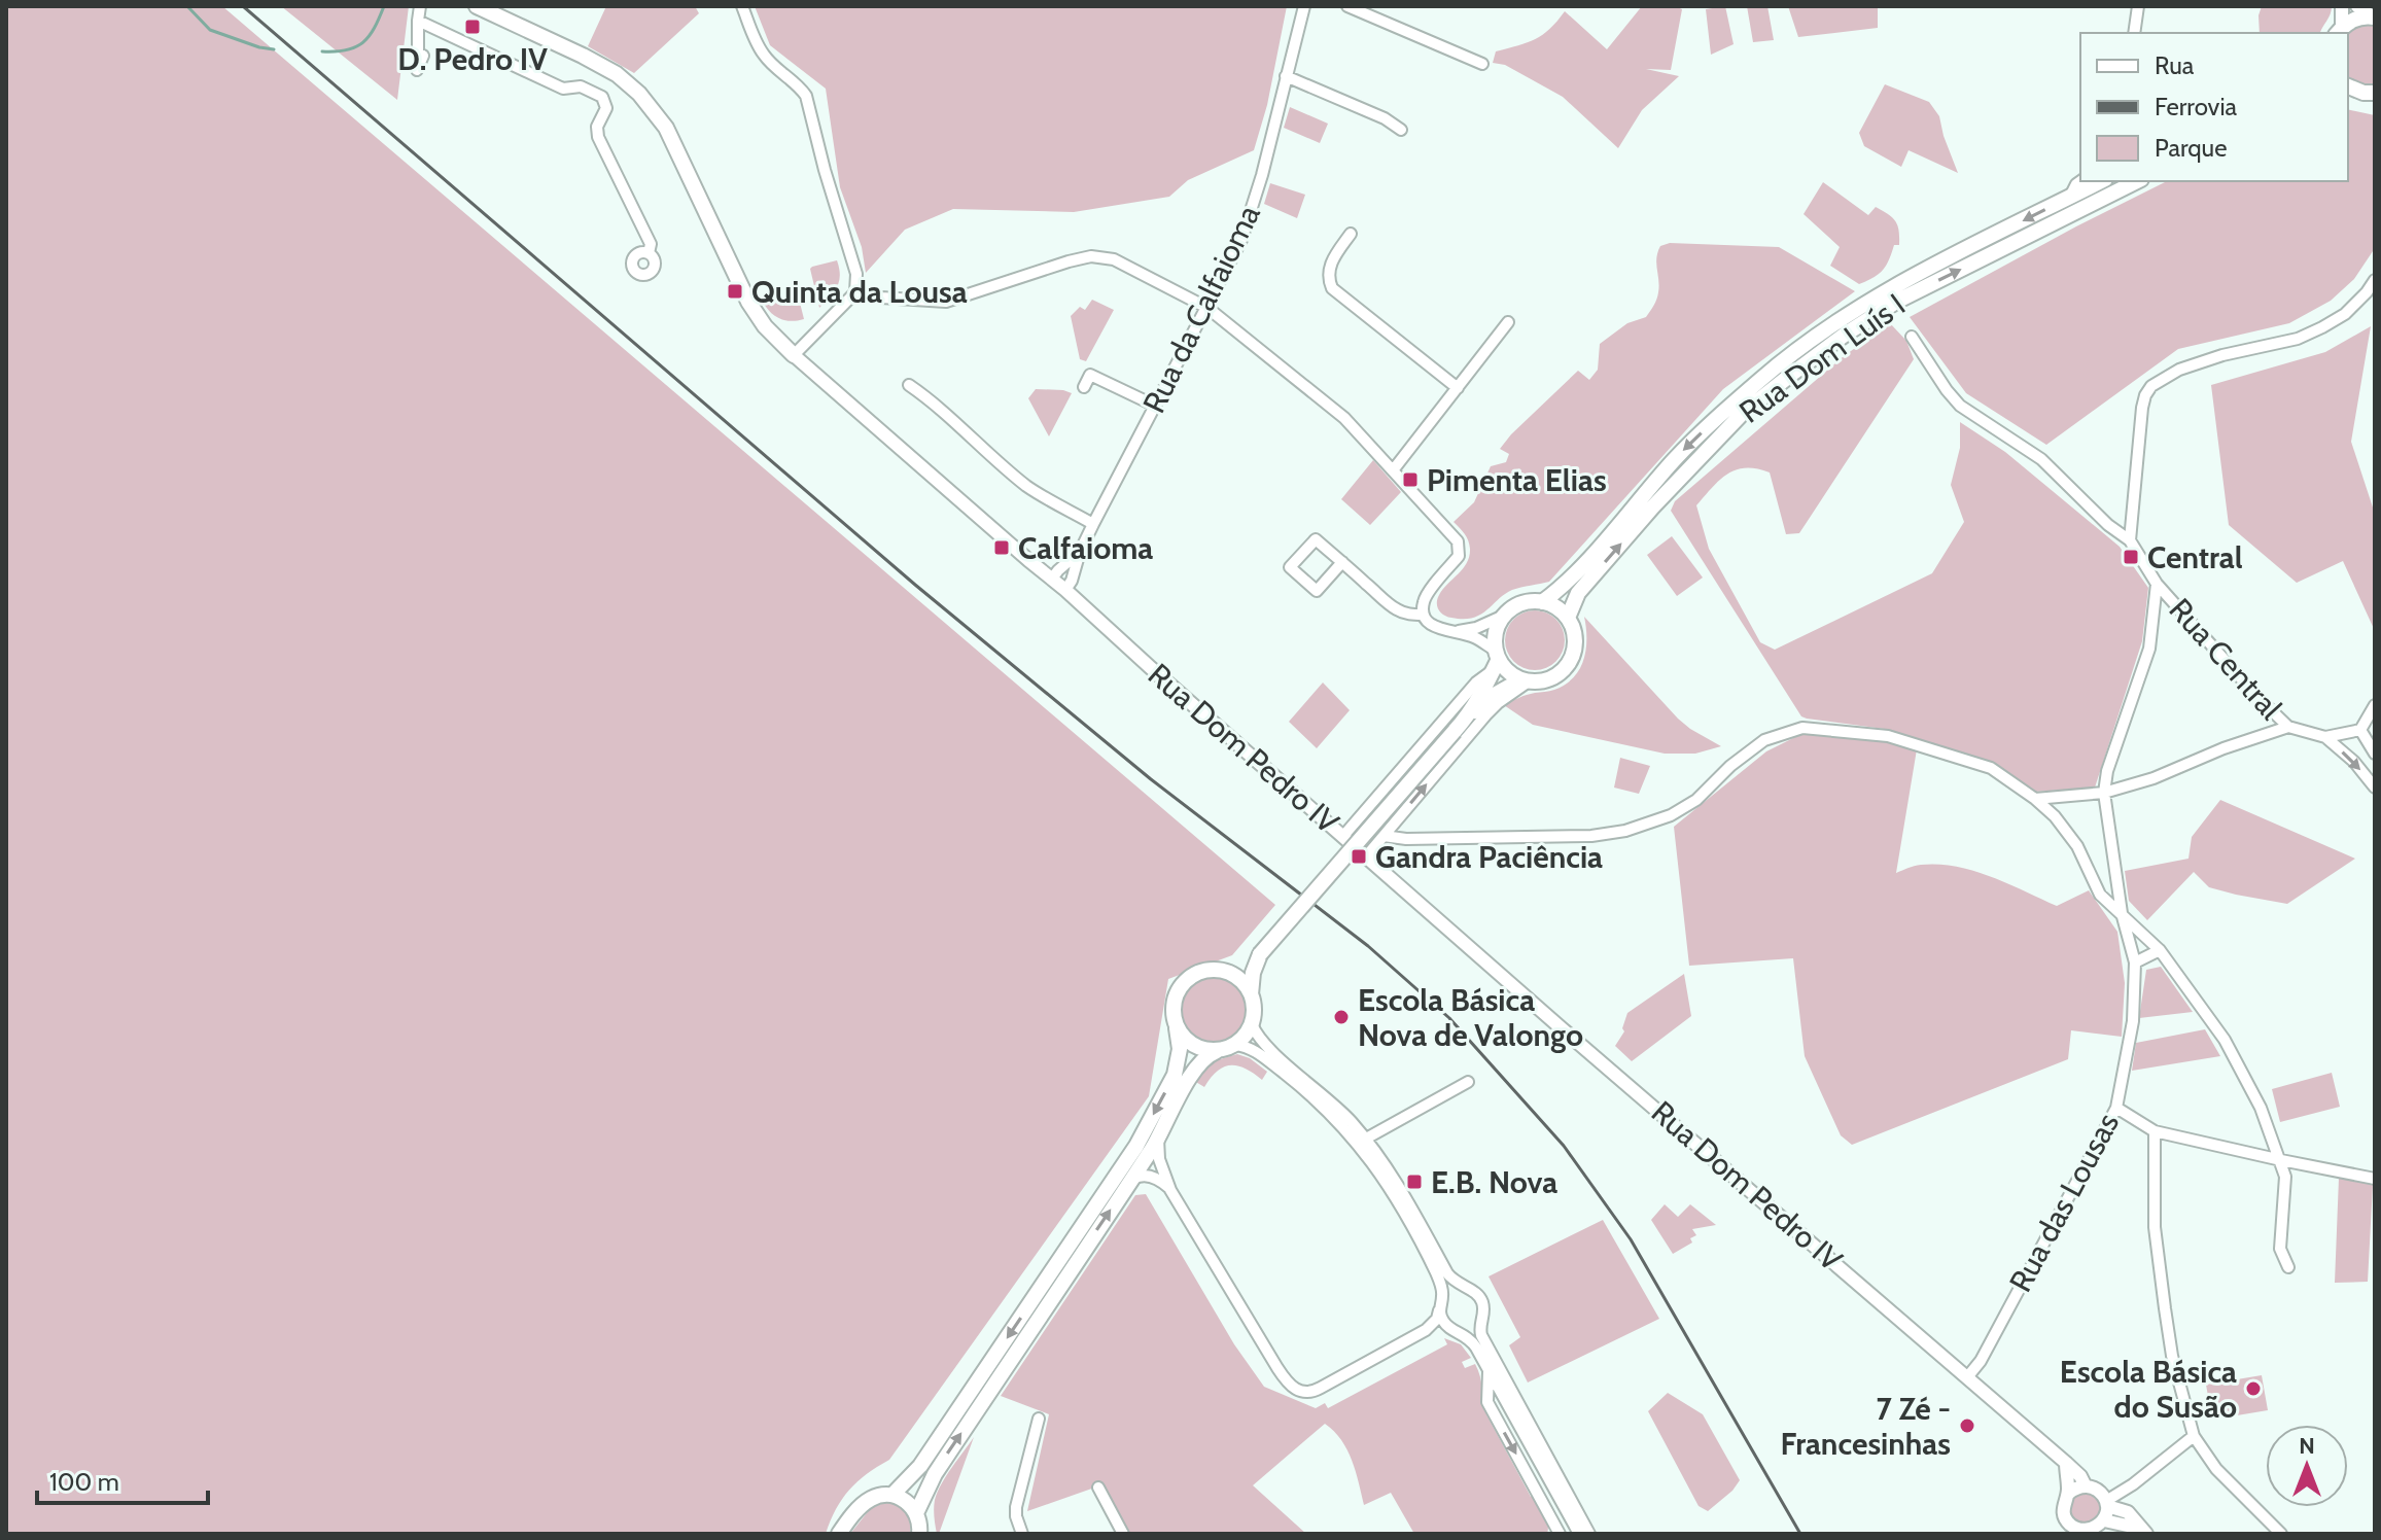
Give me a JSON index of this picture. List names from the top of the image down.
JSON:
{
  "streets": {
    "main road": ["Rua Dom Luís I", "Rua Dom Pedro IV"],
    "street": ["Rua da Calfaioma", "Rua Central", "Rua das Lousas"]
  },
  "crossings": [
    ["Rua da Calfaioma", "Rua Dom Pedro IV"],
    ["Rua Central", "Rua das Lousas"],
    ["Rua Dom Pedro IV", "Rua das Lousas"]
  ],
  "places": {
    "transit": [
      "D. Pedro IV",
      "Quinta da Lousa",
      "Pimenta Elias",
      "Calfaioma",
      "Central",
      "Gandra Paciência",
      "E.B. Nova"
    ],
    "other": ["Escola Básica Nova de Valongo", "Escola Básica do Susão", "7 Zé - Francesinhas"]
  },
  "legend": ["Rua", "Ferrovia", "Parque"],
  "scale_bar": "100 m",
  "north": "top"
}
